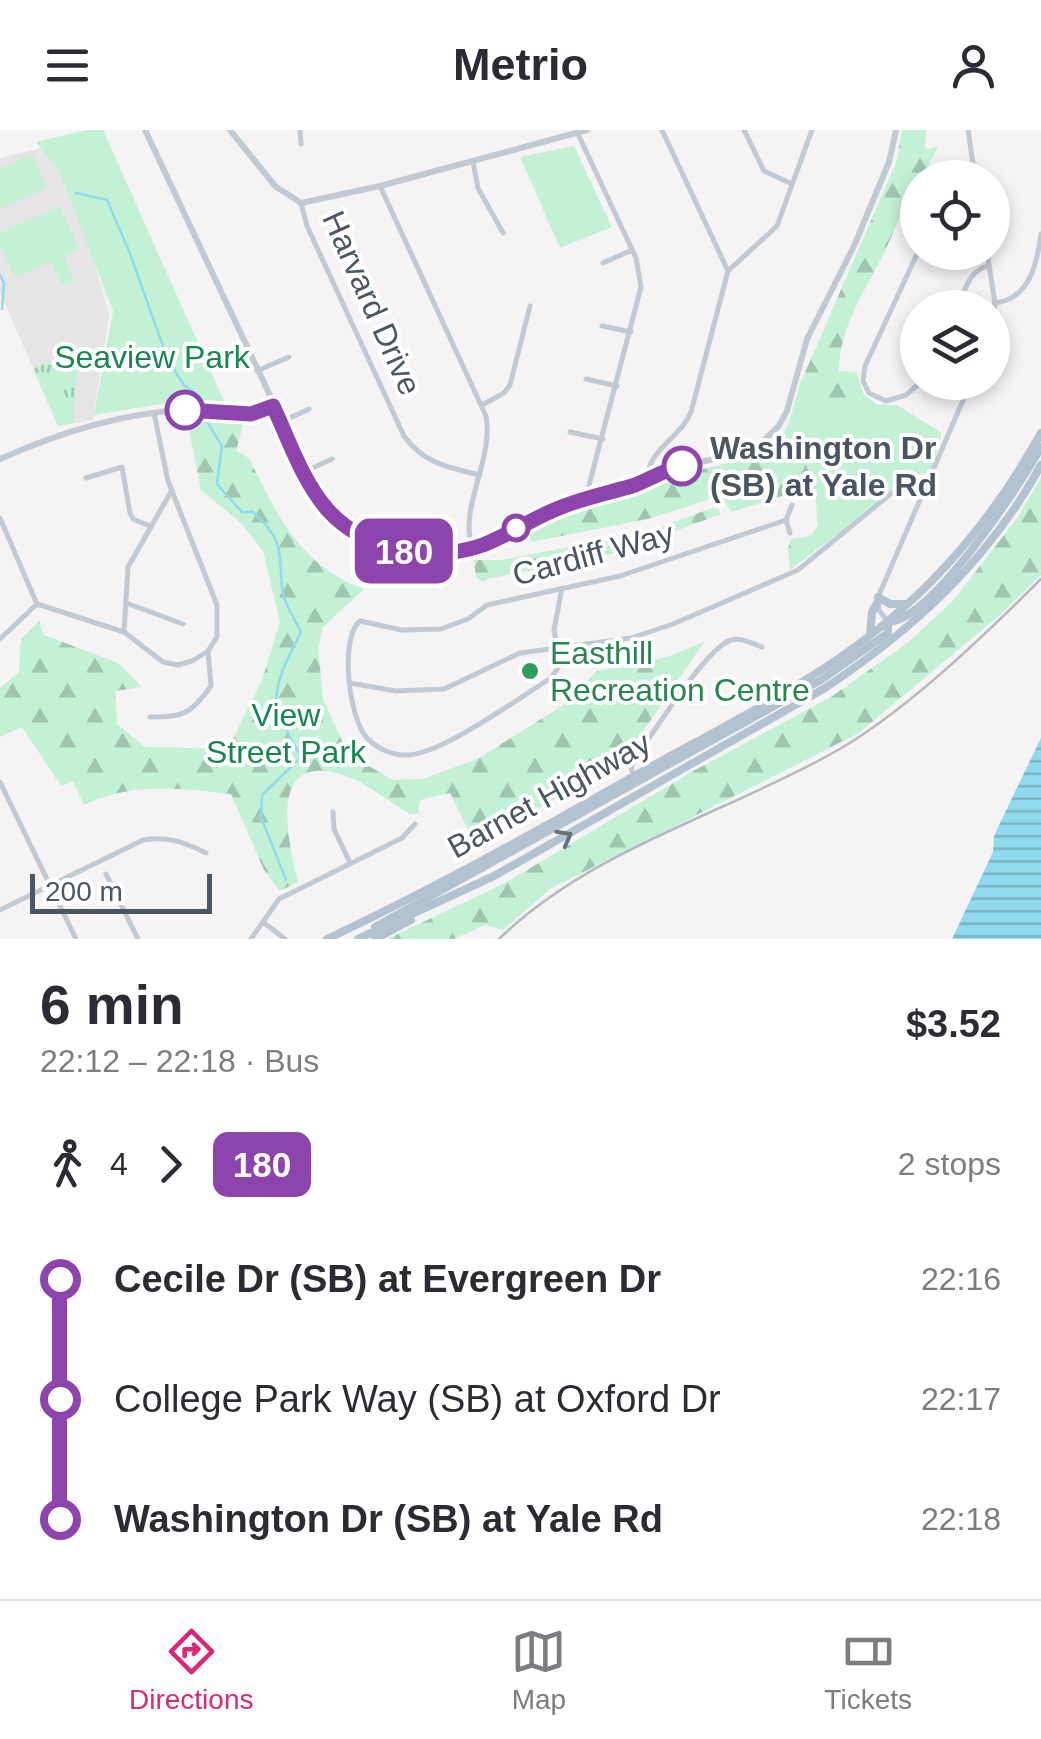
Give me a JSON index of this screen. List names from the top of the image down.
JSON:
{
  "streets": {
    "main road": ["Barnet Highway"],
    "street": ["Harvard Drive", "Cardiff Way"]
  },
  "parks": ["Seaview Park", "View Street Park"],
  "places": ["Washington Dr (SB) at Yale Rd", "Easthill Recreation Centre"],
  "lines": ["bus line 180"],
  "scale_bar": "200 m",
  "page": {
    "header": "Metrio",
    "on_map": "180",
    "scale": "200 m",
    "heading": ["6 min", "22:12 – 22:18 · Bus", "$3.52"],
    "legs": ["4", "180", "2 stops"],
    "list": [
      {
        "name": "Cecile Dr (SB) at Evergreen Dr",
        "value": "22:16"
      },
      {
        "name": "College Park Way (SB) at Oxford Dr",
        "value": "22:17"
      },
      {
        "name": "Washington Dr (SB) at Yale Rd",
        "value": "22:18"
      }
    ],
    "tabs": ["Directions", "Map", "Tickets"]
  }
}
